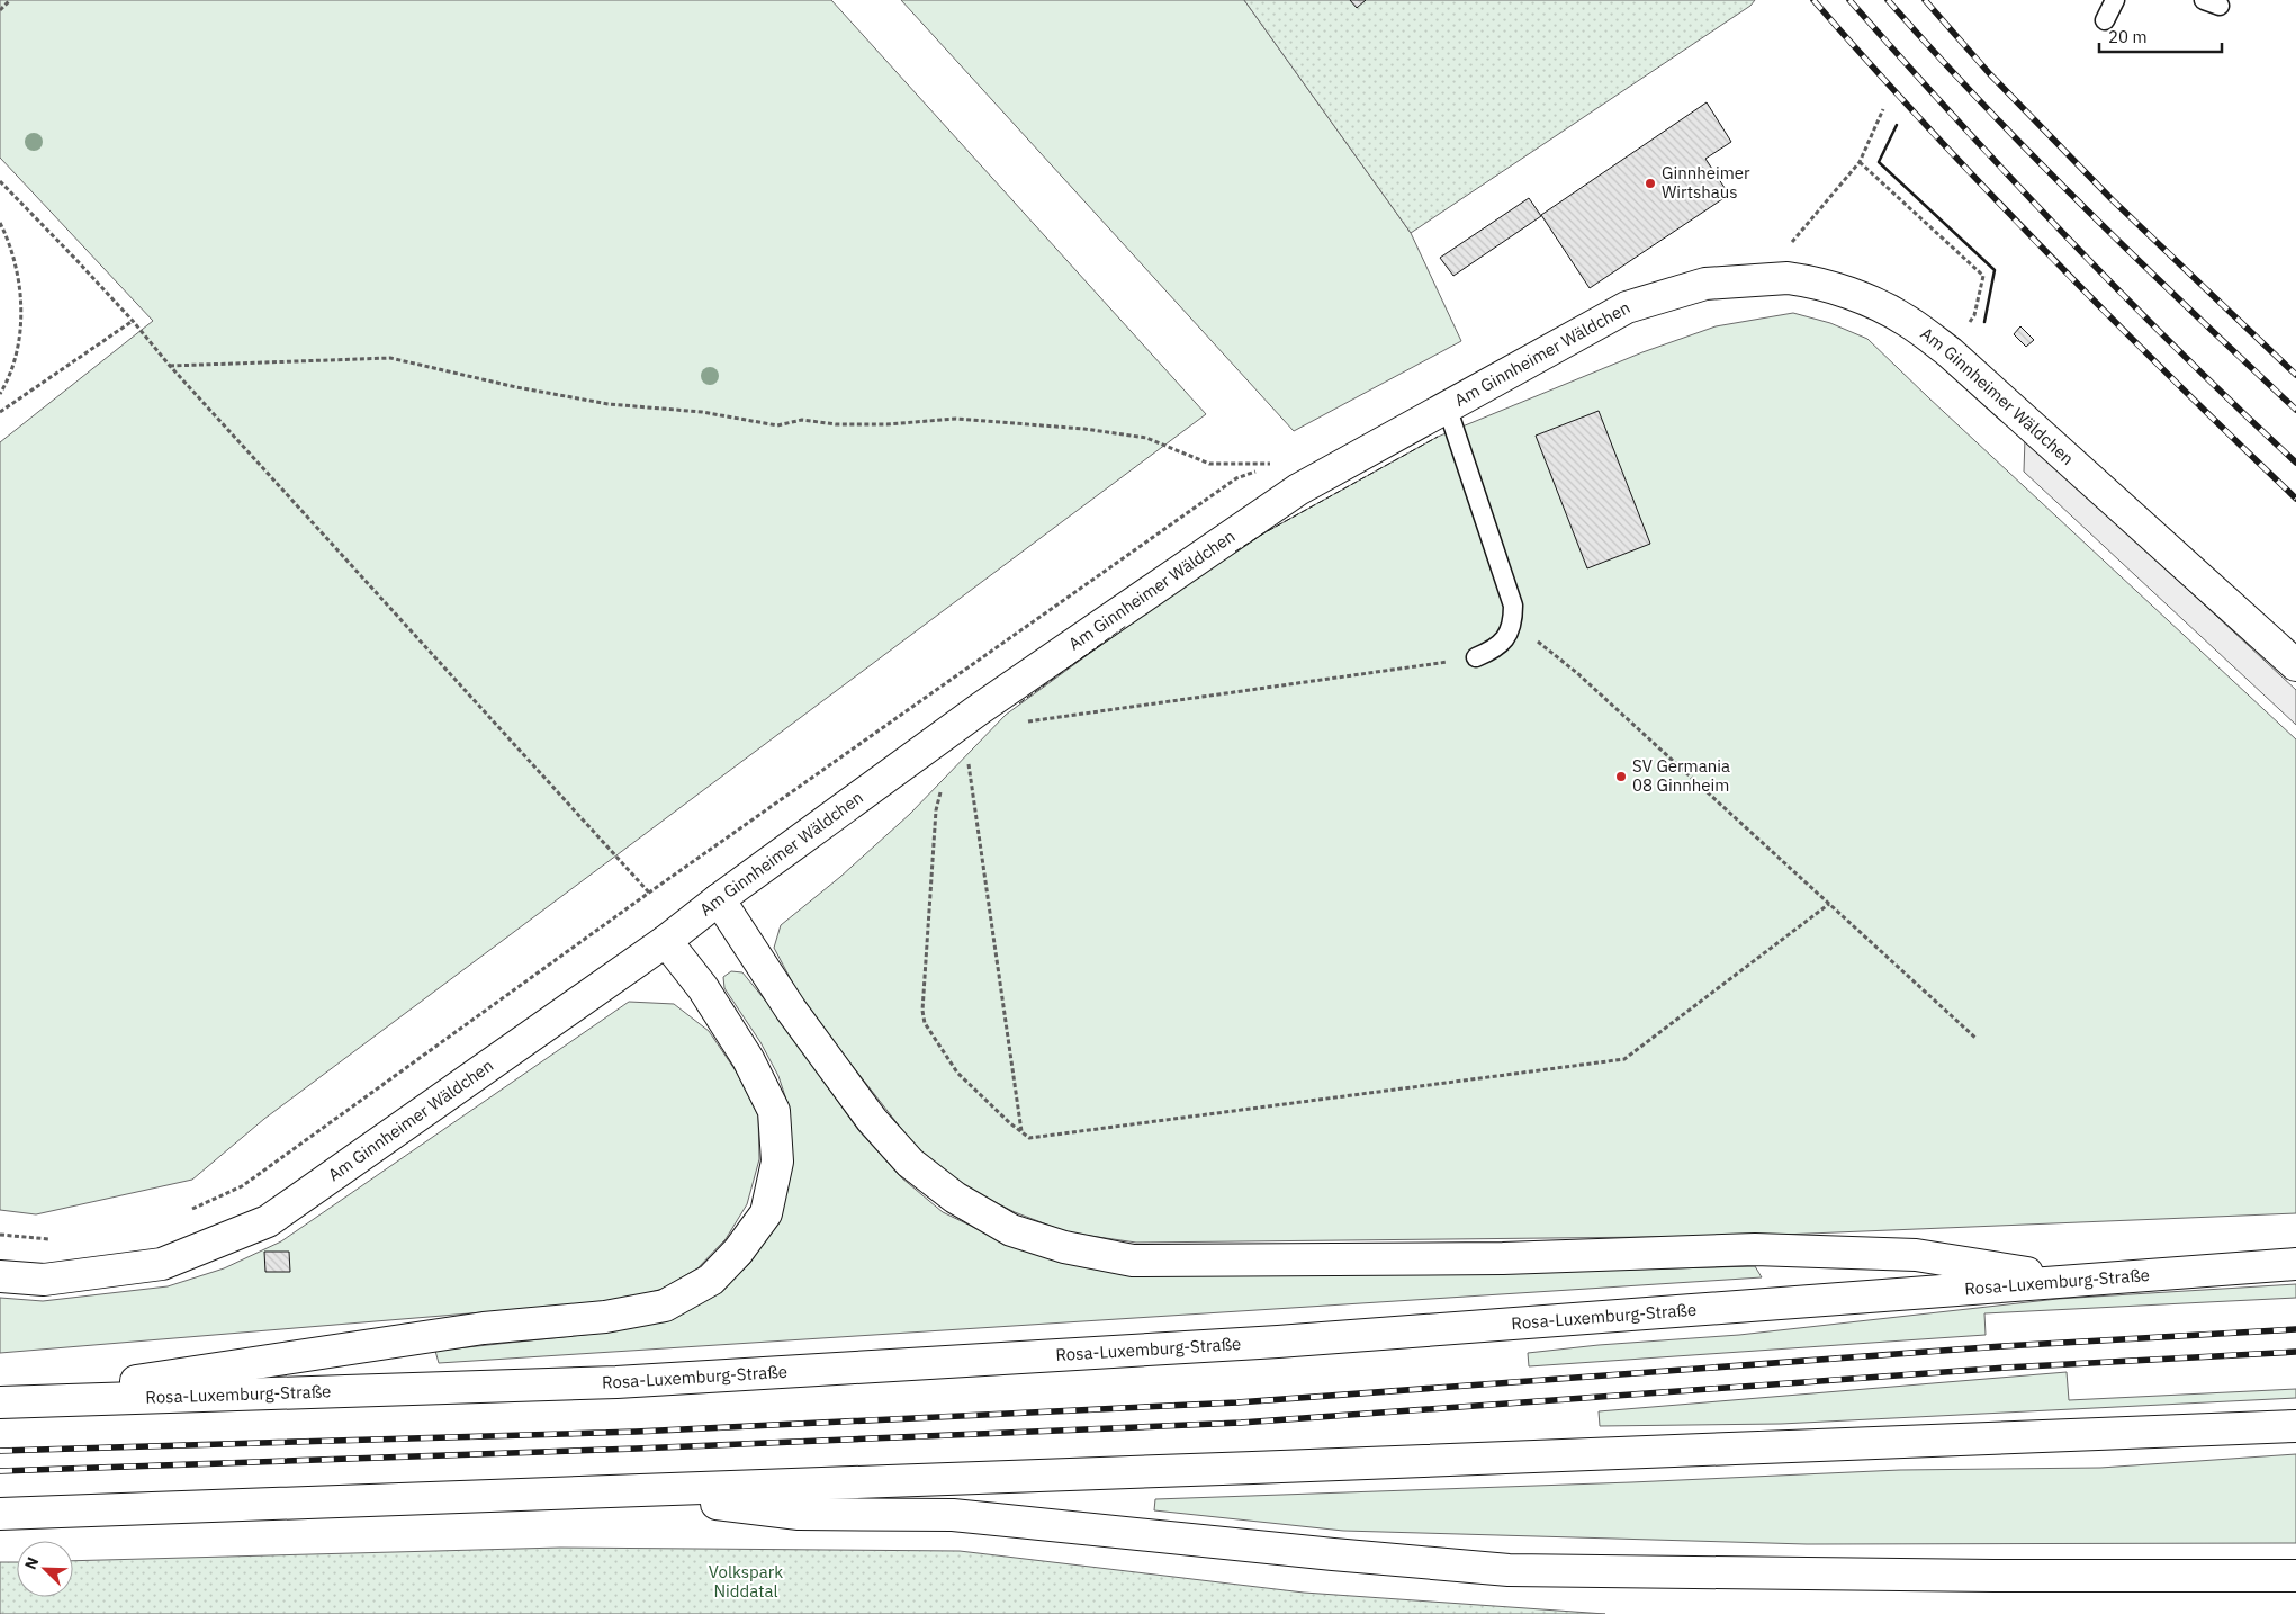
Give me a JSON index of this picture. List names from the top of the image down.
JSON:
{
  "streets": {
    "main road": ["Am Ginnheimer Wäldchen", "Rosa-Luxemburg-Straße"]
  },
  "parks": ["Volkspark Niddatal"],
  "places": ["Ginnheimer Wirtshaus", "SV Germania 08 Ginnheim"],
  "scale_bar": "20 m",
  "north": "top left"
}
